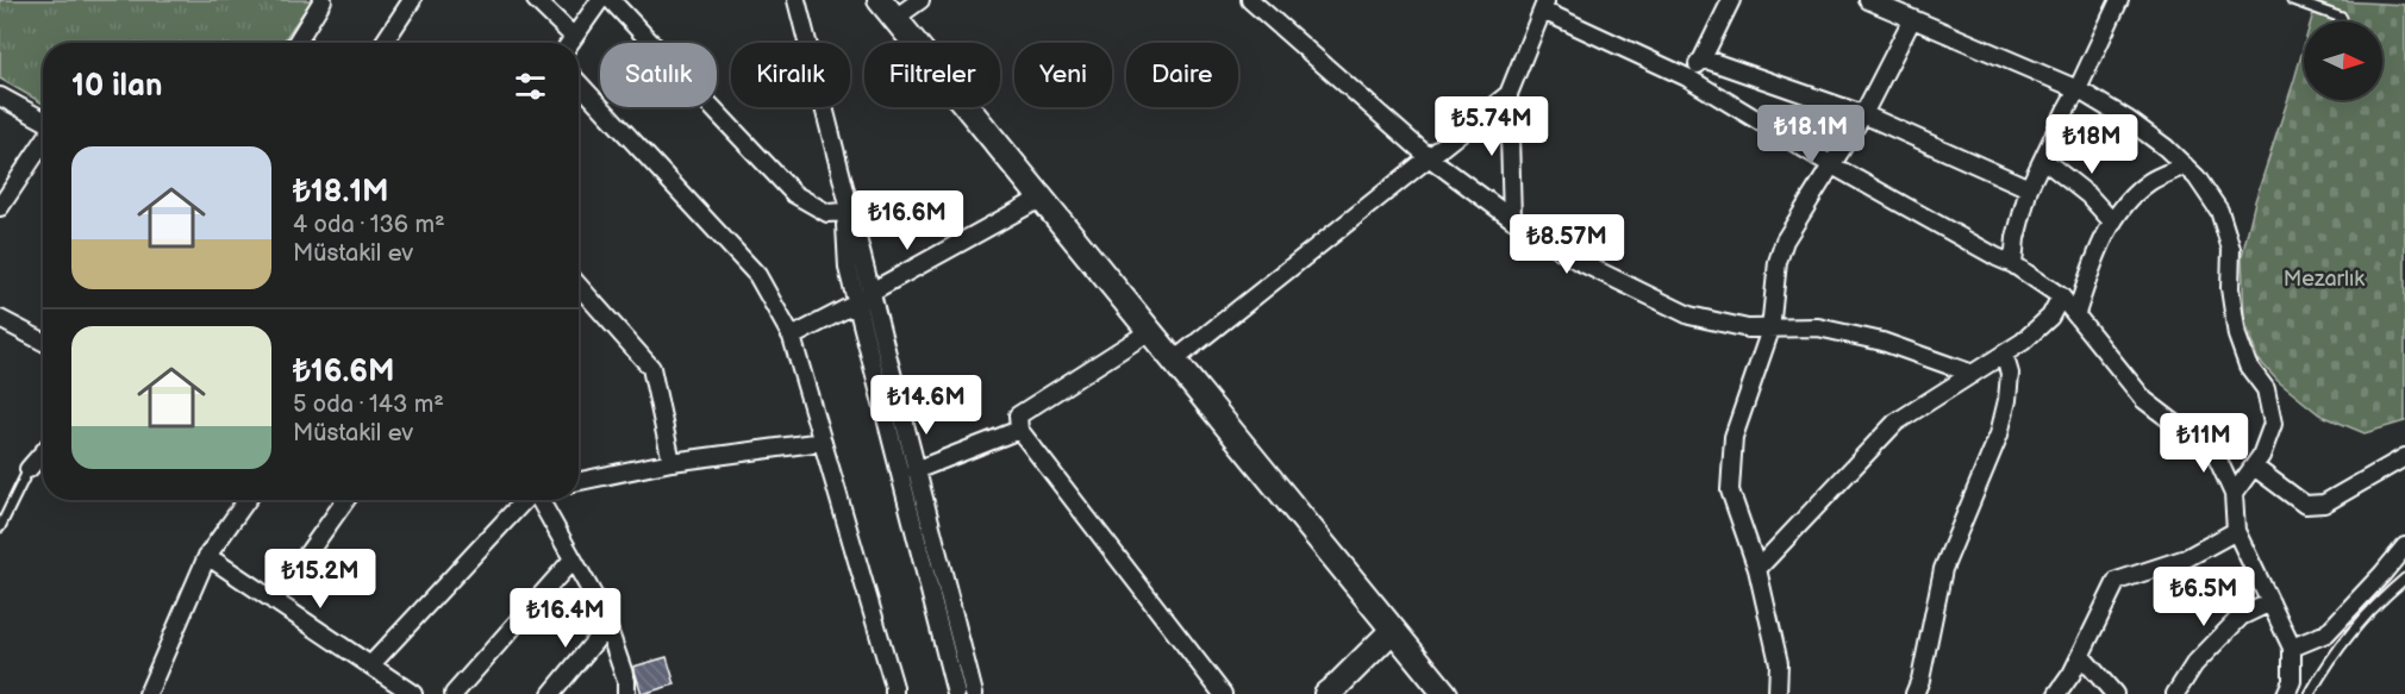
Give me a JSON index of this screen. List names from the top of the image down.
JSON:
{
  "parks": ["Mezarlık"],
  "north": "right",
  "page": {
    "chip": [
      "Satılık",
      "Kiralık",
      "Filtreler",
      "Yeni",
      "Daire"
    ],
    "heading": "10 ilan",
    "price": [
      "₺5.74M",
      "₺18.1M",
      "₺18M",
      "₺16.6M",
      "₺8.57M",
      "₺14.6M",
      "₺11M",
      "₺15.2M",
      "₺6.5M",
      "₺16.4M"
    ],
    "list": [
      {
        "name": "₺18.1M",
        "note": "4 oda · 136 m² · Müstakil ev"
      },
      {
        "name": "₺16.6M",
        "note": "5 oda · 143 m² · Müstakil ev"
      }
    ]
  }
}
